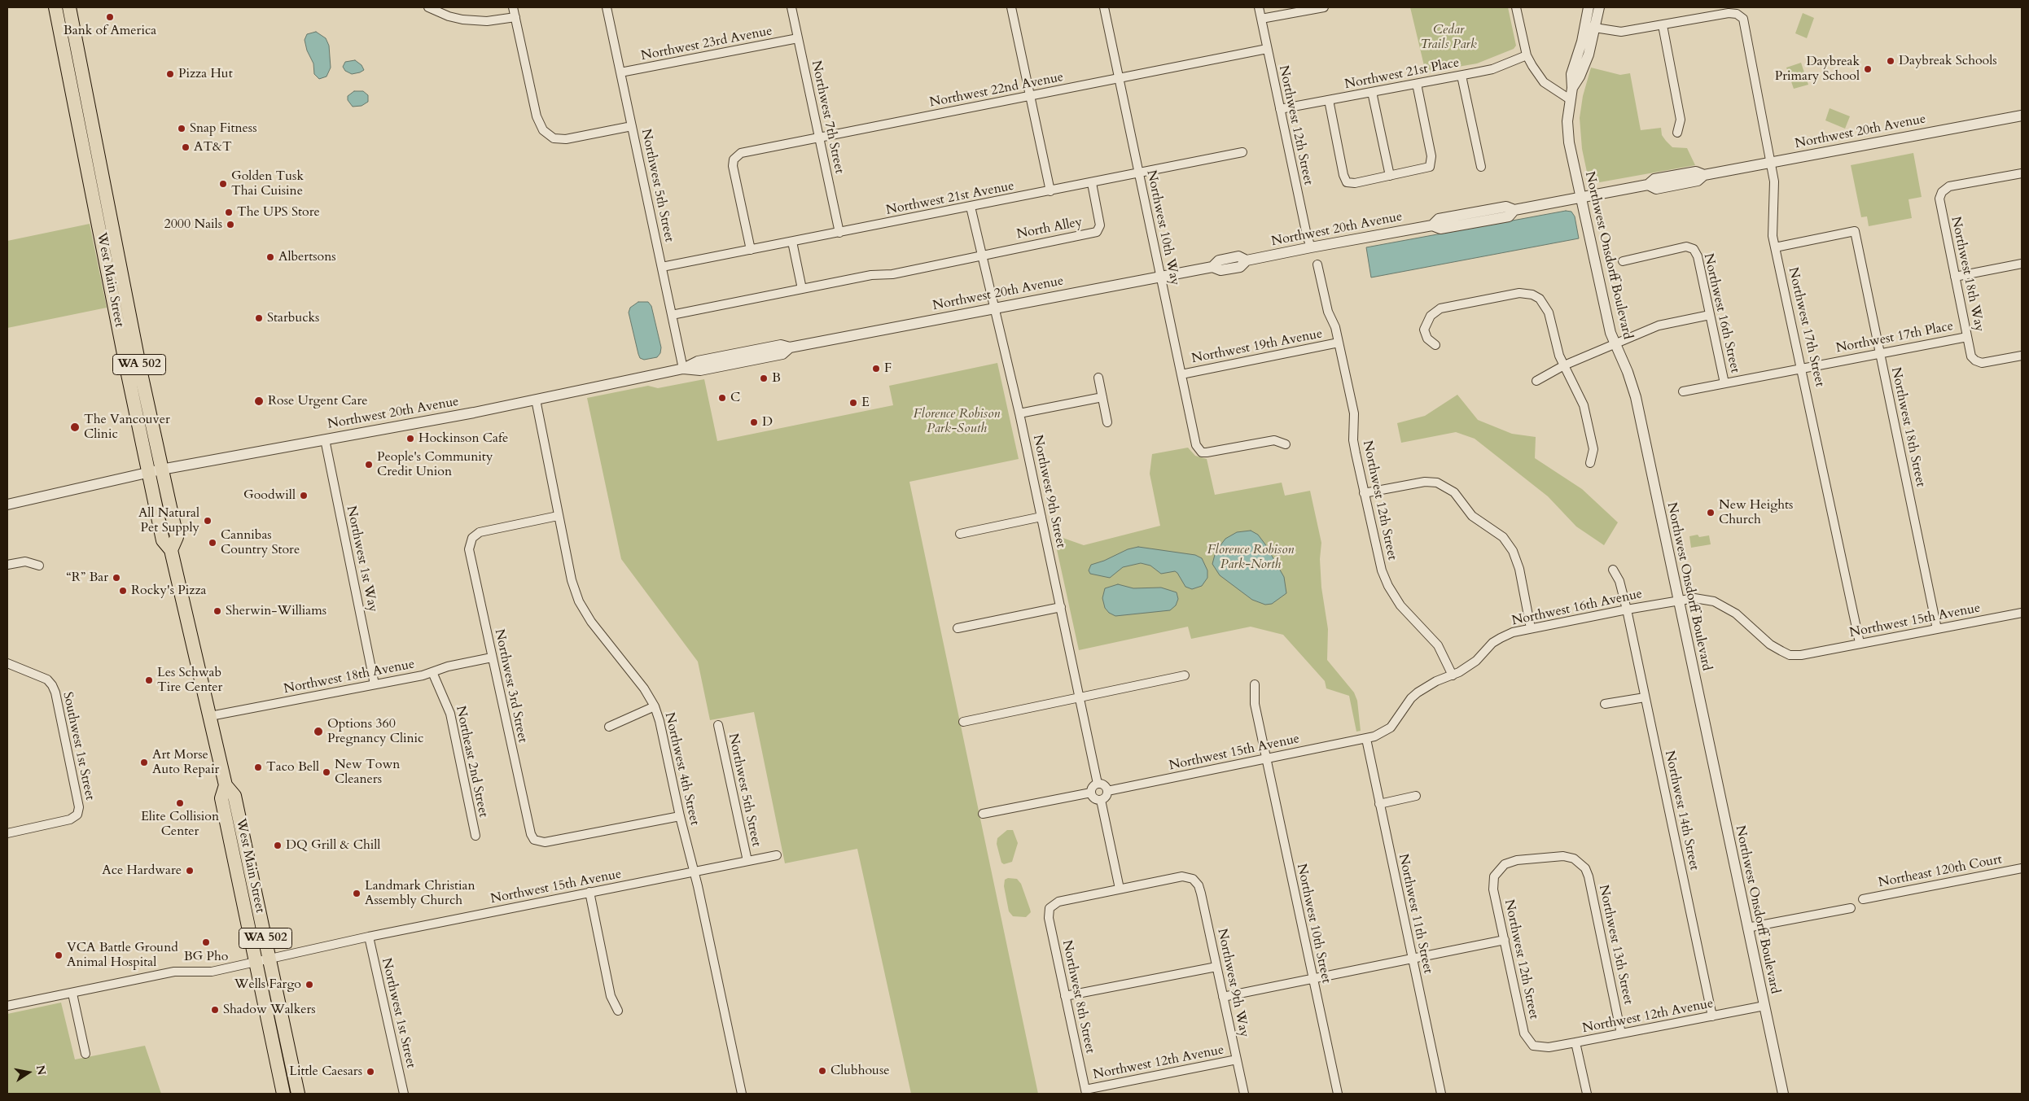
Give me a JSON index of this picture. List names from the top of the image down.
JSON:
{
  "streets": {
    "highway": ["West Main Street", "WA 502"],
    "street": [
      "Northwest 23rd Avenue",
      "Northwest 21st Place",
      "Northwest 22nd Avenue",
      "Northwest 7th Street",
      "Northwest 12th Street",
      "Northwest 20th Avenue",
      "Northwest 5th Street",
      "Northwest 21st Avenue",
      "Northwest 10th Way",
      "North Alley",
      "Northwest Onsdorff Boulevard",
      "Northwest 18th Way",
      "Northwest 16th Street",
      "Northwest 17th Street",
      "Northwest 17th Place",
      "Northwest 19th Avenue",
      "Northwest 18th Street",
      "Northwest 9th Street",
      "Northwest 1st Way",
      "Northwest 16th Avenue",
      "Northwest 15th Avenue",
      "Northwest 18th Avenue",
      "Northwest 3rd Street",
      "Southwest 1st Street",
      "Northeast 2nd Street",
      "Northwest 4th Street",
      "Northwest 14th Street",
      "Northeast 120th Court",
      "Northwest 11th Street",
      "Northwest 10th Street",
      "Northwest 13th Street",
      "Northwest 9th Way",
      "Northwest 8th Street",
      "Northwest 1st Street",
      "Northwest 12th Avenue"
    ]
  },
  "crossings": [
    ["Northwest 23rd Avenue", "Northwest 7th Street"],
    ["Northwest 23rd Avenue", "Northwest 5th Street"],
    ["Northwest 21st Place", "Northwest 12th Street"],
    ["Northwest 22nd Avenue", "Northwest 7th Street"],
    ["Northwest 22nd Avenue", "Northwest 12th Street"],
    ["Northwest 22nd Avenue", "Northwest 21st Avenue"],
    ["Northwest 22nd Avenue", "Northwest 10th Way"],
    ["Northwest 7th Street", "Northwest 21st Avenue"],
    ["Northwest 12th Street", "Northwest 20th Avenue"],
    ["Northwest 12th Street", "Northwest 19th Avenue"],
    ["Northwest 12th Street", "Northwest 16th Avenue"],
    ["Northwest 12th Street", "Northwest 13th Street"],
    ["Northwest 12th Street", "Northwest 12th Avenue"],
    ["Northwest 20th Avenue", "Northwest 5th Street"],
    ["Northwest 20th Avenue", "Northwest 10th Way"],
    ["Northwest 20th Avenue", "Northwest Onsdorff Boulevard"],
    ["Northwest 20th Avenue", "West Main Street"],
    ["Northwest 20th Avenue", "Northwest 17th Street"],
    ["Northwest 20th Avenue", "Northwest 9th Street"],
    ["Northwest 20th Avenue", "Northwest 1st Way"],
    ["Northwest 20th Avenue", "Northwest 4th Street"],
    ["Northwest 5th Street", "Northwest 21st Avenue"],
    ["Northwest 5th Street", "Northwest 15th Avenue"],
    ["Northwest 21st Avenue", "Northwest 10th Way"],
    ["Northwest 21st Avenue", "North Alley"],
    ["Northwest 21st Avenue", "Northwest 9th Street"],
    ["Northwest 10th Way", "Northwest 19th Avenue"],
    ["North Alley", "Northwest 9th Street"],
    ["Northwest Onsdorff Boulevard", "Northwest 16th Avenue"],
    ["Northwest Onsdorff Boulevard", "Northwest 12th Avenue"],
    ["Northwest 18th Way", "Northwest 17th Place"],
    ["West Main Street", "Northwest 15th Avenue"],
    ["West Main Street", "Northwest 18th Avenue"],
    ["Northwest 16th Street", "Northwest 17th Place"],
    ["Northwest 17th Street", "Northwest 17th Place"],
    ["Northwest 17th Street", "Northwest 18th Street"],
    ["Northwest 17th Street", "Northwest 15th Avenue"],
    ["Northwest 17th Place", "Northwest 18th Street"],
    ["Northwest 18th Street", "Northwest 15th Avenue"],
    ["Northwest 9th Street", "Northwest 15th Avenue"],
    ["Northwest 1st Way", "Northwest 18th Avenue"],
    ["Northwest 16th Avenue", "Northwest 15th Avenue"],
    ["Northwest 16th Avenue", "Northwest 14th Street"],
    ["Northwest 16th Avenue", "Northwest 11th Street"],
    ["Northwest 15th Avenue", "Northwest 4th Street"],
    ["Northwest 15th Avenue", "Northwest 11th Street"],
    ["Northwest 15th Avenue", "Northwest 10th Street"],
    ["Northwest 15th Avenue", "Northwest 1st Street"],
    ["Northwest 18th Avenue", "Northwest 3rd Street"],
    ["Northwest 18th Avenue", "Northeast 2nd Street"],
    ["Northwest 3rd Street", "Northwest 4th Street"],
    ["Northwest 14th Street", "Northwest 12th Avenue"],
    ["Northwest 13th Street", "Northwest 12th Avenue"],
    ["Northwest 9th Way", "Northwest 8th Street"],
    ["Northwest 9th Way", "Northwest 12th Avenue"],
    ["Northwest 8th Street", "Northwest 12th Avenue"]
  ],
  "parks": ["Cedar Trails Park", "Florence Robison Park-South", "Florence Robison Park-North"],
  "places": [
    "Bank of America",
    "Daybreak Schools",
    "Daybreak Primary School",
    "Pizza Hut",
    "Snap Fitness",
    "AT&T",
    "Golden Tusk Thai Cuisine",
    "The UPS Store",
    "2000 Nails",
    "Albertsons",
    "Starbucks",
    "F",
    "B",
    "C",
    "Rose Urgent Care",
    "E",
    "D",
    "The Vancouver Clinic",
    "Hockinson Cafe",
    "People's Community Credit Union",
    "Goodwill",
    "New Heights Church",
    "All Natural Pet Supply",
    "Cannibas Country Store",
    "“R” Bar",
    "Rocky's Pizza",
    "Sherwin-Williams",
    "Les Schwab Tire Center",
    "Options 360 Pregnancy Clinic",
    "Art Morse Auto Repair",
    "Taco Bell",
    "New Town Cleaners",
    "Elite Collision Center",
    "DQ Grill & Chill",
    "Ace Hardware",
    "Landmark Christian Assembly Church",
    "BG Pho",
    "VCA Battle Ground Animal Hospital",
    "Wells Fargo",
    "Shadow Walkers",
    "Clubhouse",
    "Little Caesars"
  ],
  "north": "right"
}
